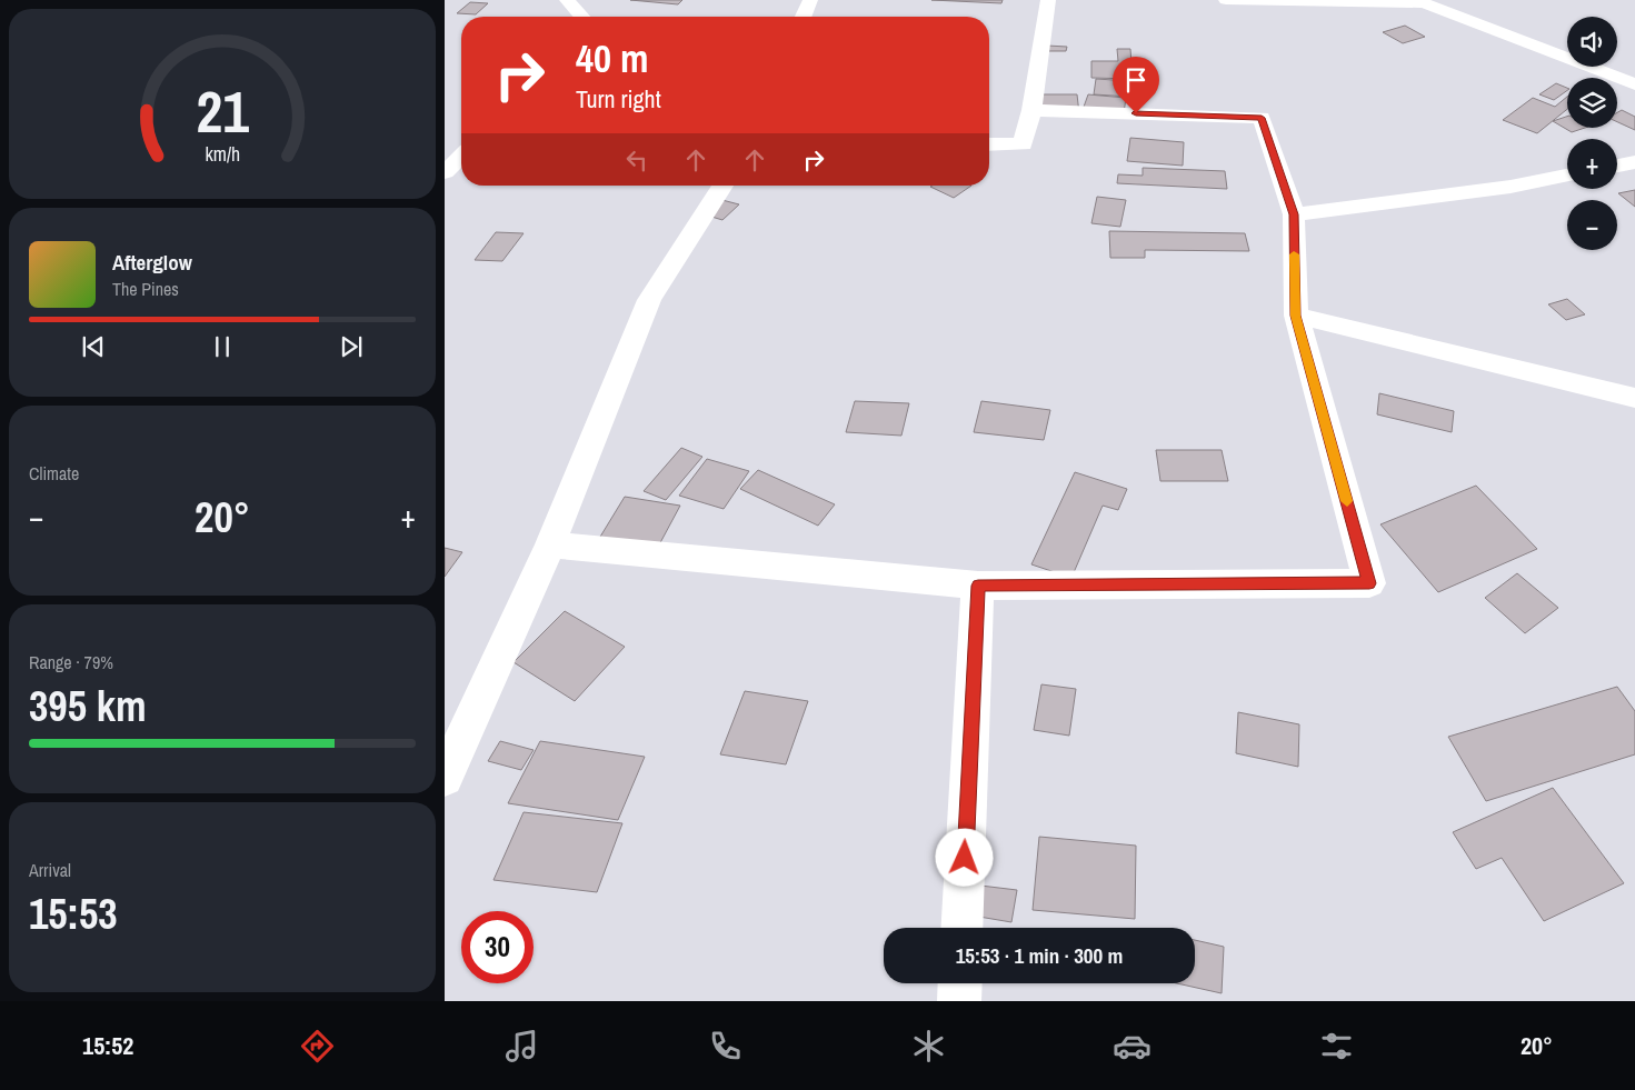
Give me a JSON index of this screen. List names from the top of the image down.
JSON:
{
  "page": {
    "map_buttons": ["+", "−"],
    "turn": ["40 m", "Turn right"],
    "song": ["Afterglow", "The Pines"],
    "tile": [
      "Climate",
      ["Range · 79%", "395 km"],
      ["Arrival", "15:53"]
    ],
    "heat": ["−", "20°", "+"],
    "limit": "30",
    "trip": "15:53 · 1 min · 300 m",
    "tabs": ["15:52", "20°"],
    "gauge": ["21", "km/h"]
  }
}
